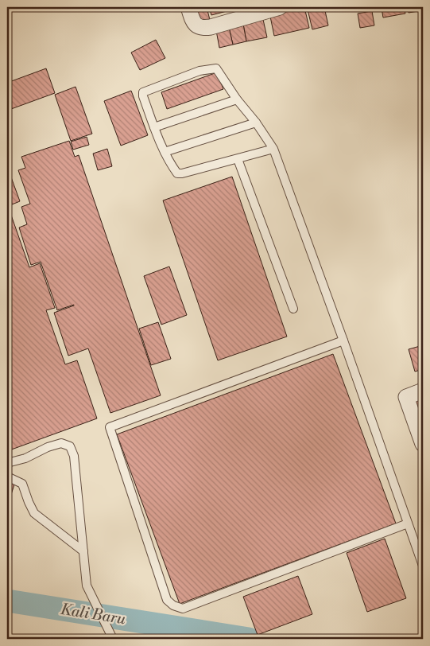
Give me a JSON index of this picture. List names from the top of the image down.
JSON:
{
  "water": ["Kali Baru"]
}
